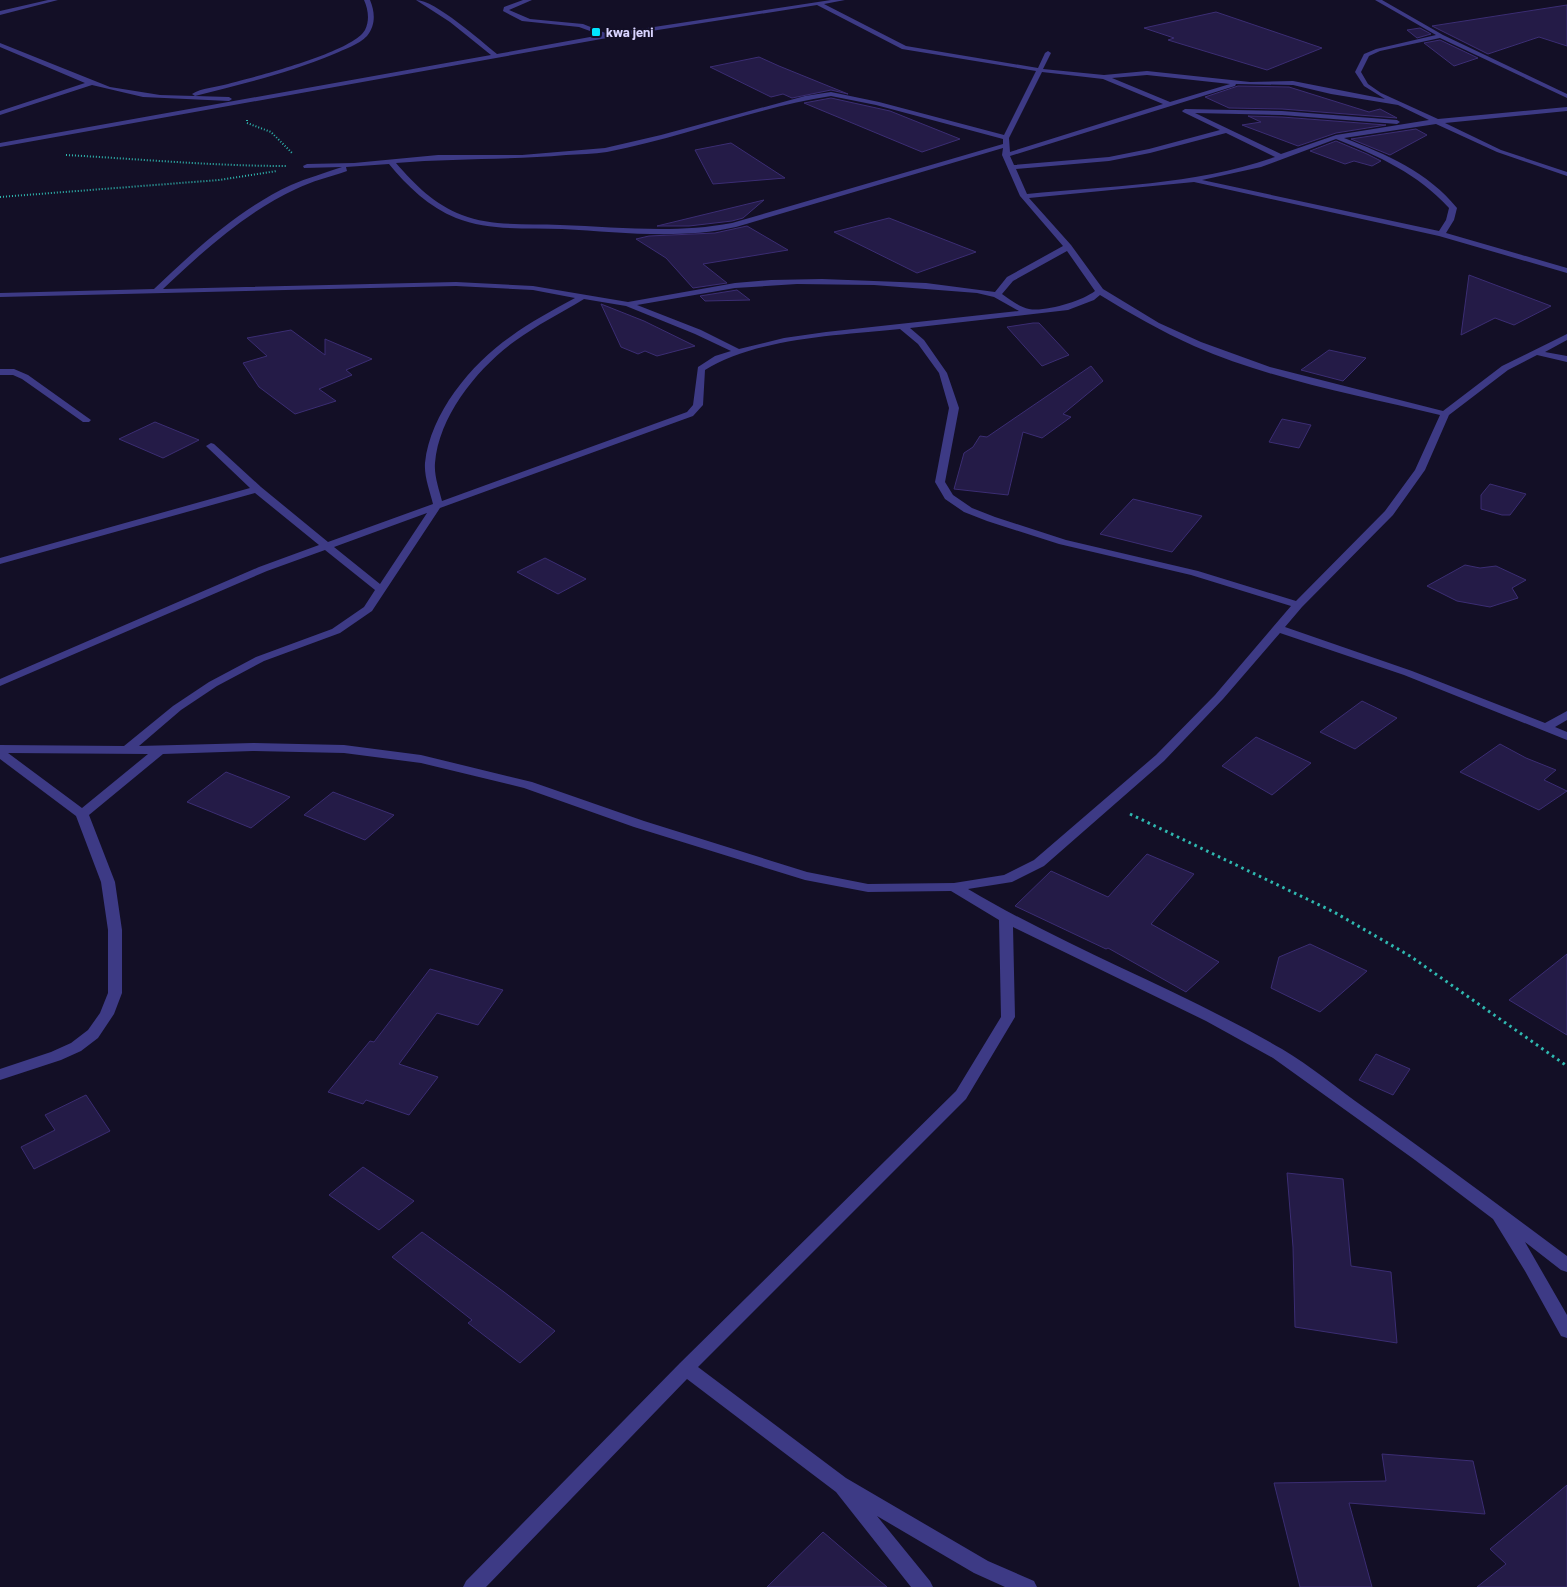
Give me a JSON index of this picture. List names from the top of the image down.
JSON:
{
  "places": {
    "transit": ["kwa jeni"]
  }
}
